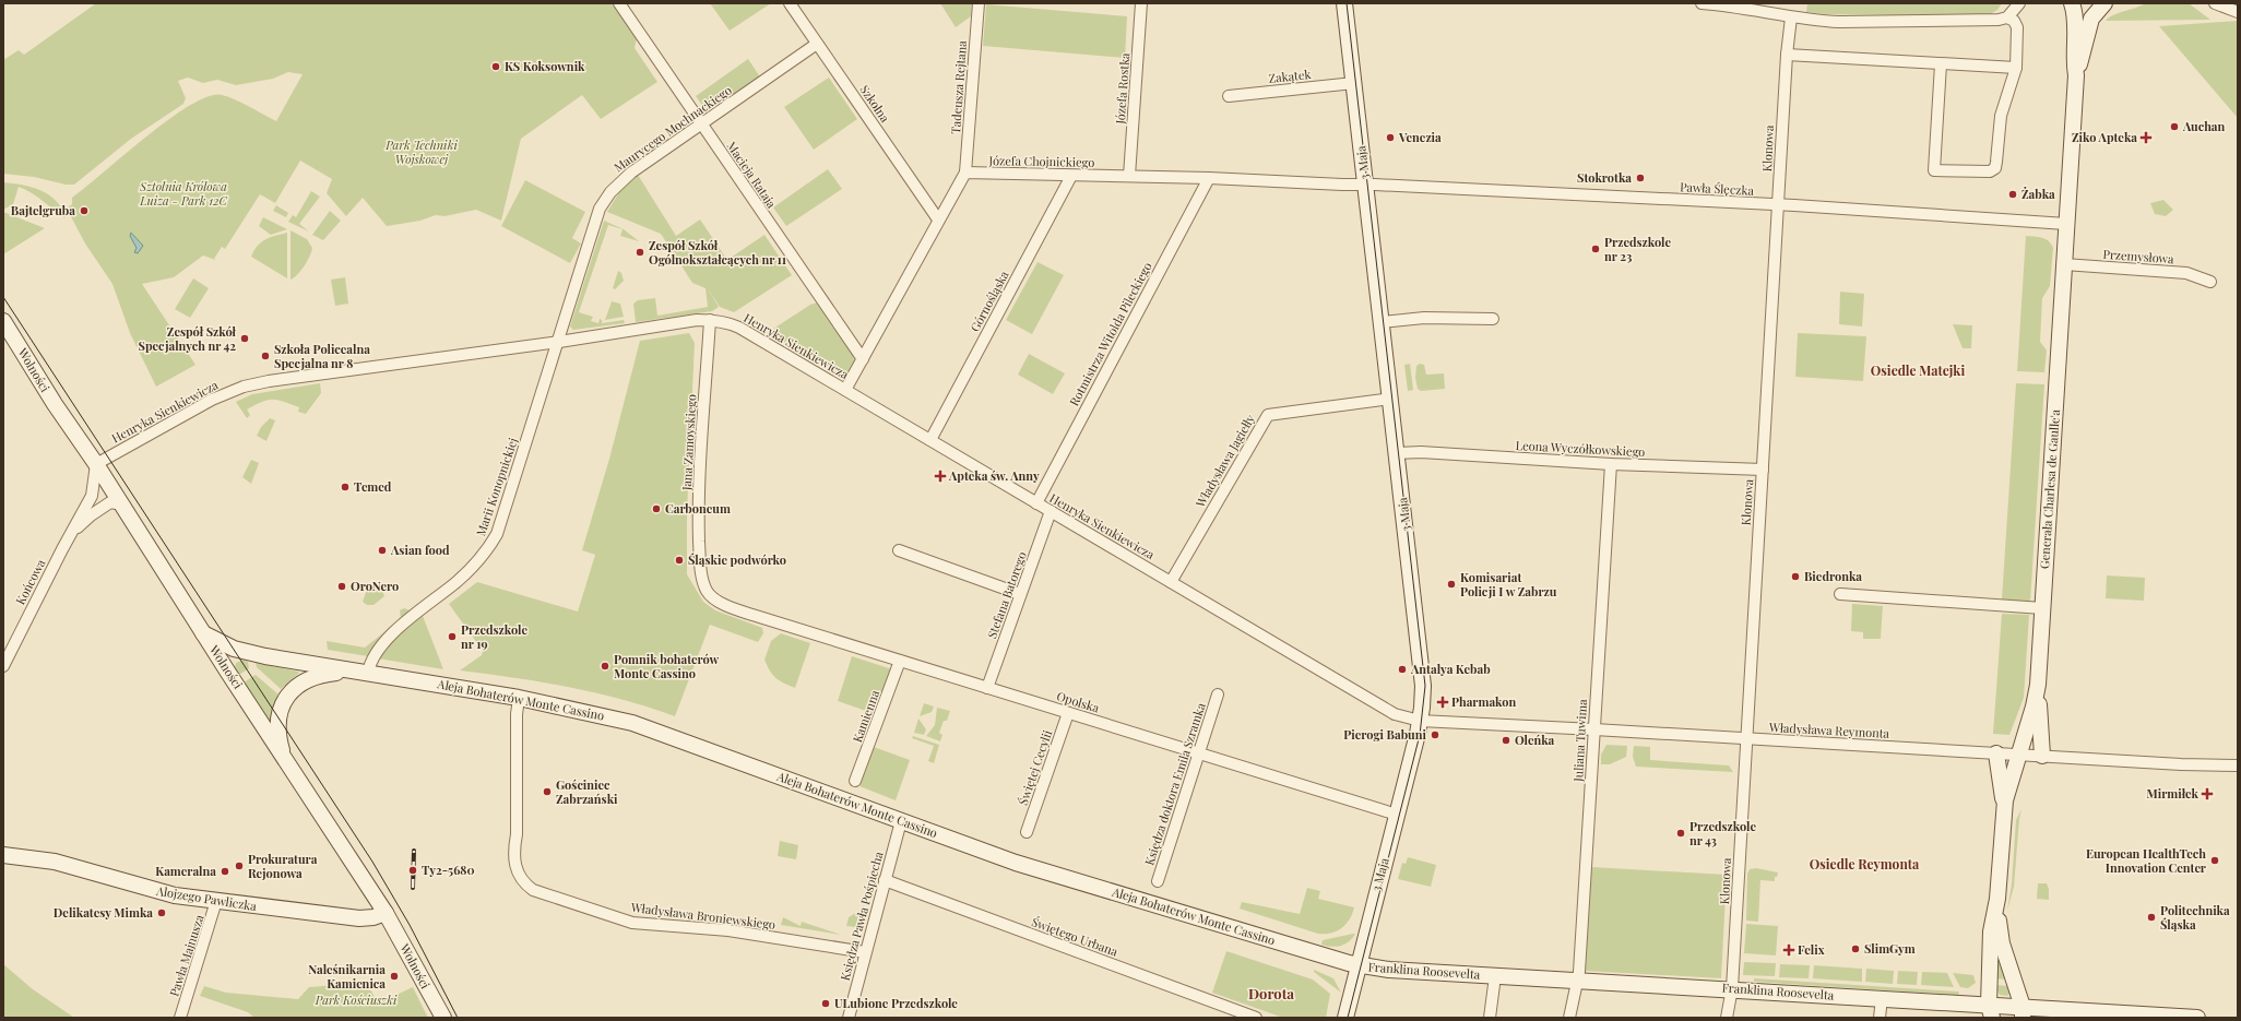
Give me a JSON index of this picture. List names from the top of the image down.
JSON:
{
  "streets": {
    "street": [
      "Zakątek",
      "Tadeusza Rejtana",
      "Józefa Rostka",
      "Szkolna",
      "Maurycego Mochnackiego",
      "Klonowa",
      "Józefa Chojnickiego",
      "3 Maja",
      "Macieja Rataja",
      "Pawła Ślęczka",
      "Przemysłowa",
      "Górnośląska",
      "Rotmistrza Witolda Pileckiego",
      "Henryka Sienkiewicza",
      "Wolności",
      "Jana Zamoyskiego",
      "Leona Wyczółkowskiego",
      "Władysława Jagiełły",
      "Marii Konopnickiej",
      "Generała Charlesa de Gaulle'a",
      "Końcowa",
      "Stefana Batorego",
      "Aleja Bohaterów Monte Cassino",
      "Opolska",
      "Kamienna",
      "Władysława Reymonta",
      "Juliana Tuwima",
      "Świętej Cecylii",
      "Księdza doktora Emila Szramka",
      "Alojzego Pawliczka",
      "Władysława Broniewskiego",
      "Księdza Pawła Pośpiecha",
      "Świętego Urbana",
      "Pawła Majnusza",
      "Franklina Roosevelta"
    ]
  },
  "crossings": [
    ["Zakątek", "3 Maja"],
    ["Tadeusza Rejtana", "Józefa Chojnickiego"],
    ["Józefa Rostka", "Józefa Chojnickiego"],
    ["Szkolna", "Maurycego Mochnackiego"],
    ["Maurycego Mochnackiego", "Macieja Rataja"],
    ["Maurycego Mochnackiego", "Henryka Sienkiewicza"],
    ["Maurycego Mochnackiego", "Marii Konopnickiej"],
    ["Klonowa", "Pawła Ślęczka"],
    ["Klonowa", "Leona Wyczółkowskiego"],
    ["Klonowa", "Władysława Reymonta"],
    ["Klonowa", "Franklina Roosevelta"],
    ["Józefa Chojnickiego", "3 Maja"],
    ["Józefa Chojnickiego", "Pawła Ślęczka"],
    ["Józefa Chojnickiego", "Górnośląska"],
    ["Józefa Chojnickiego", "Rotmistrza Witolda Pileckiego"],
    ["3 Maja", "Pawła Ślęczka"],
    ["3 Maja", "Henryka Sienkiewicza"],
    ["3 Maja", "Leona Wyczółkowskiego"],
    ["3 Maja", "Władysława Jagiełły"],
    ["3 Maja", "Aleja Bohaterów Monte Cassino"],
    ["3 Maja", "Opolska"],
    ["3 Maja", "Władysława Reymonta"],
    ["3 Maja", "Franklina Roosevelta"],
    ["Pawła Ślęczka", "Generała Charlesa de Gaulle'a"],
    ["Przemysłowa", "Generała Charlesa de Gaulle'a"],
    ["Górnośląska", "Henryka Sienkiewicza"],
    ["Rotmistrza Witolda Pileckiego", "Henryka Sienkiewicza"],
    ["Henryka Sienkiewicza", "Wolności"],
    ["Henryka Sienkiewicza", "Jana Zamoyskiego"],
    ["Henryka Sienkiewicza", "Władysława Jagiełły"],
    ["Henryka Sienkiewicza", "Marii Konopnickiej"],
    ["Henryka Sienkiewicza", "Końcowa"],
    ["Henryka Sienkiewicza", "Stefana Batorego"],
    ["Henryka Sienkiewicza", "Władysława Reymonta"],
    ["Wolności", "Końcowa"],
    ["Wolności", "Aleja Bohaterów Monte Cassino"],
    ["Wolności", "Alojzego Pawliczka"],
    ["Jana Zamoyskiego", "Opolska"],
    ["Leona Wyczółkowskiego", "Juliana Tuwima"],
    ["Marii Konopnickiej", "Aleja Bohaterów Monte Cassino"],
    ["Generała Charlesa de Gaulle'a", "Władysława Reymonta"],
    ["Generała Charlesa de Gaulle'a", "Franklina Roosevelta"],
    ["Stefana Batorego", "Opolska"],
    ["Aleja Bohaterów Monte Cassino", "Władysława Broniewskiego"],
    ["Aleja Bohaterów Monte Cassino", "Księdza Pawła Pośpiecha"],
    ["Aleja Bohaterów Monte Cassino", "Franklina Roosevelta"],
    ["Opolska", "Kamienna"],
    ["Opolska", "Świętej Cecylii"],
    ["Opolska", "Księdza doktora Emila Szramka"],
    ["Władysława Reymonta", "Juliana Tuwima"],
    ["Juliana Tuwima", "Franklina Roosevelta"],
    ["Alojzego Pawliczka", "Pawła Majnusza"],
    ["Władysława Broniewskiego", "Księdza Pawła Pośpiecha"],
    ["Księdza Pawła Pośpiecha", "Świętego Urbana"]
  ],
  "districts": ["Osiedle Matejki", "Osiedle Reymonta", "Dorota"],
  "parks": ["Park Techniki Wojskowej", "Sztolnia Królowa Luiza - Park 12C", "Park Kościuszki"],
  "places": {
    "other": [
      "KS Koksownik",
      "Auchan",
      "Venezia",
      "Stokrotka",
      "Żabka",
      "Bajtelgruba",
      "Przedszkole nr 23",
      "Zespół Szkół Ogólnokształcących nr 11",
      "Zespół Szkół Specjalnych nr 42",
      "Szkoła Policealna Specjalna nr 8",
      "Temed",
      "Carboneum",
      "Asian food",
      "Śląskie podwórko",
      "Biedronka",
      "Komisariat Policji I w Zabrzu",
      "OroNero",
      "Przedszkole nr 19",
      "Pomnik bohaterów Monte Cassino",
      "Antalya Kebab",
      "Pierogi Babuni",
      "Oleńka",
      "Gościniec Zabrzański",
      "Przedszkole nr 43",
      "European HealthTech Innovation Center",
      "Prokuratura Rejonowa",
      "Ty2-5680",
      "Kameralna",
      "Delikatesy Mimka",
      "Politechnika Śląska",
      "SlimGym",
      "Naleśnikarnia Kamienica",
      "ULubione Przedszkole"
    ],
    "health": [
      "Ziko Apteka",
      "Apteka św. Anny",
      "Pharmakon",
      "Mirmiłek",
      "Felix"
    ]
  }
}
